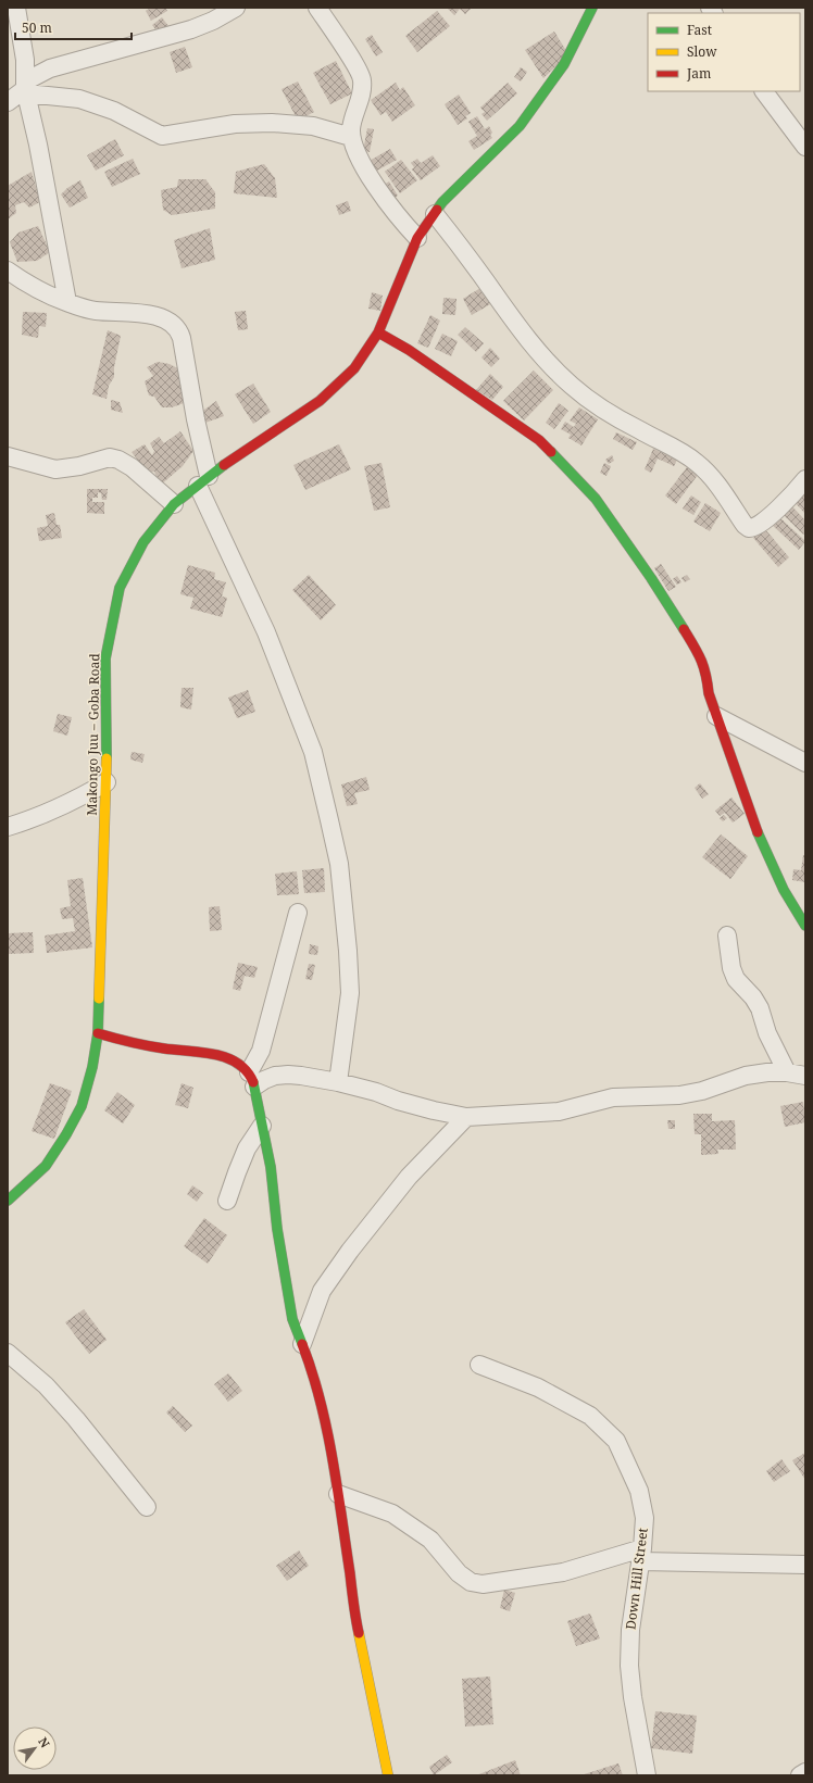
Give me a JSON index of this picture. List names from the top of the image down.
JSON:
{
  "streets": {
    "street": ["Makongo Juu – Goba Road", "Down Hill Street"]
  },
  "legend": ["Fast", "Slow", "Jam"],
  "scale_bar": "50 m",
  "north": "top right"
}
